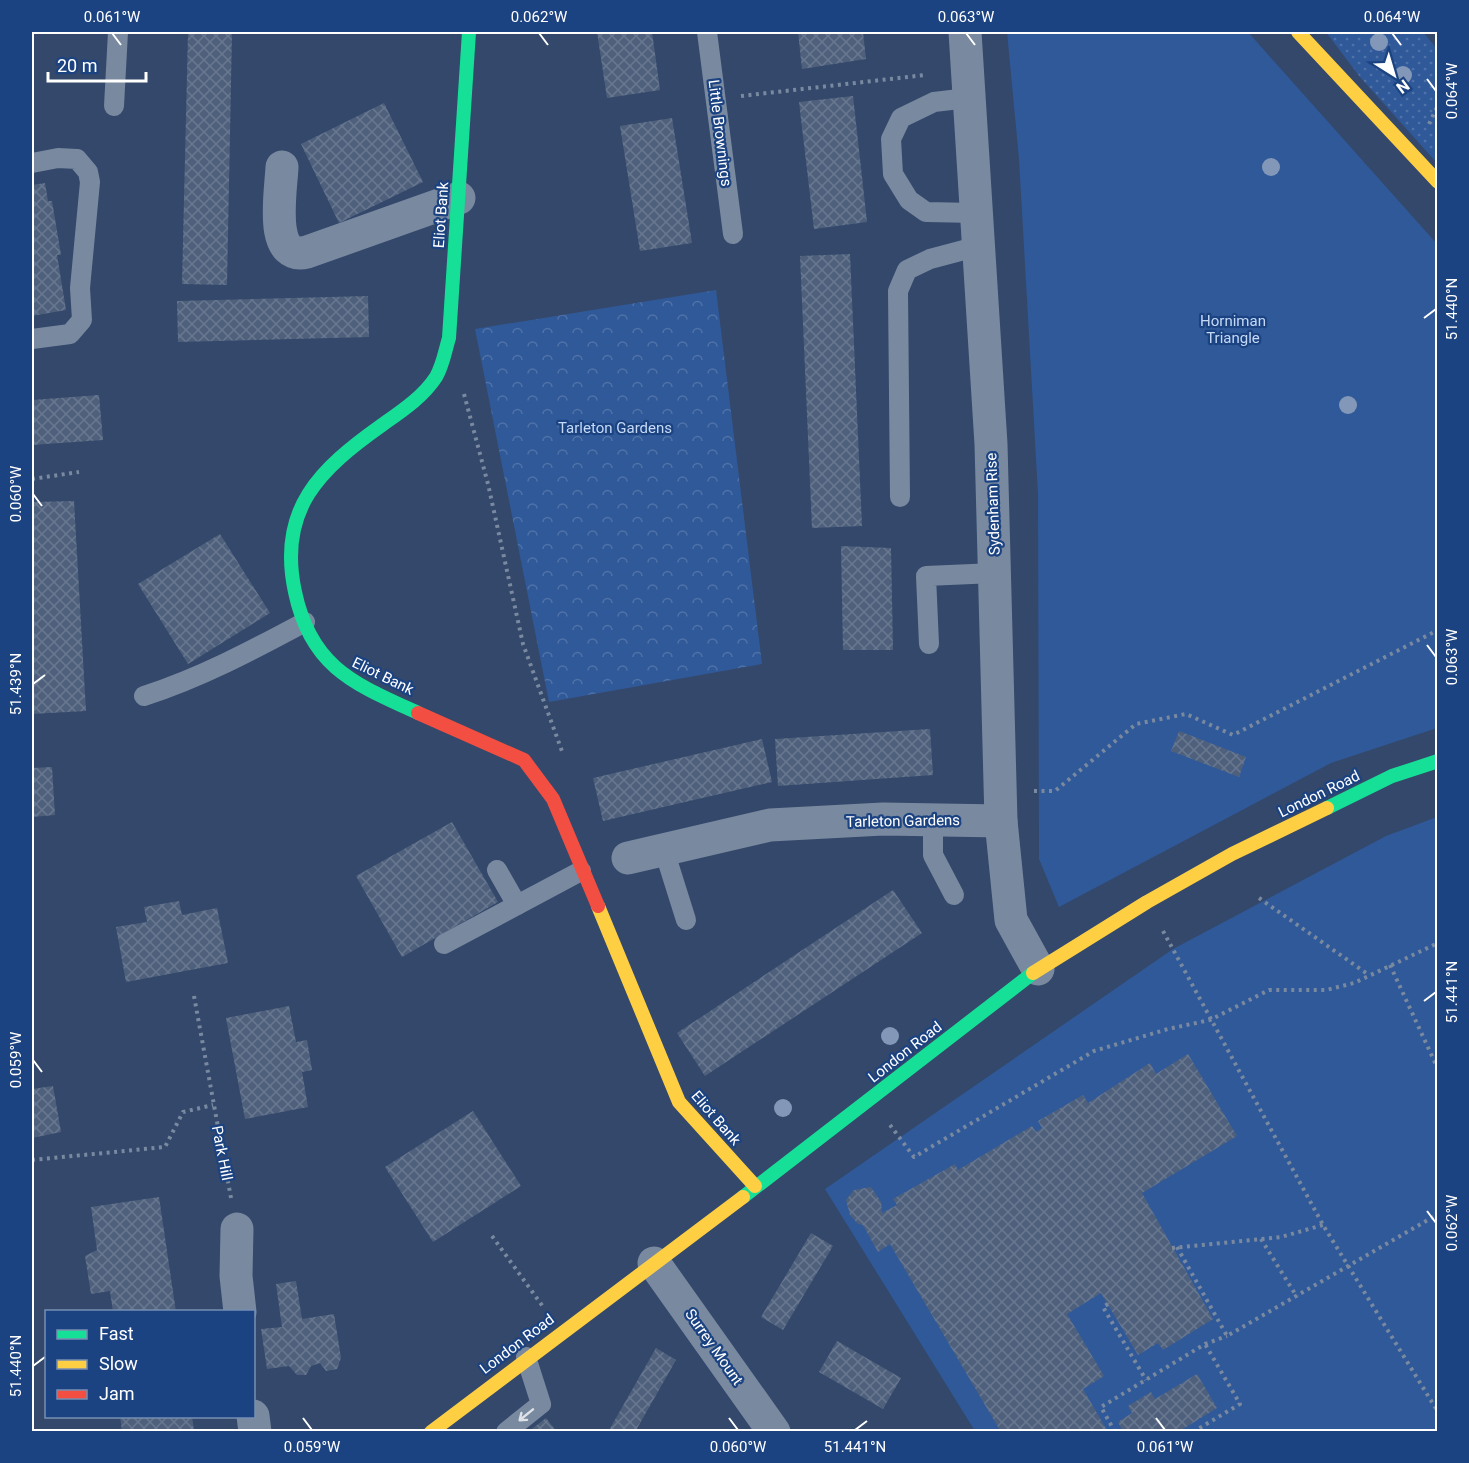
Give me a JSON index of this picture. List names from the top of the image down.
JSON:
{
  "streets": {
    "main road": ["Eliot Bank", "London Road"],
    "street": ["Sydenham Rise", "Tarleton Gardens", "Surrey Mount"],
    "lane": ["Little Brownings"],
    "path": ["Park Hill"]
  },
  "crossings": [
    ["Eliot Bank", "London Road"],
    ["Sydenham Rise", "London Road"],
    ["Sydenham Rise", "Tarleton Gardens"],
    ["London Road", "Surrey Mount"]
  ],
  "parks": ["Horniman Triangle", "Tarleton Gardens"],
  "legend": ["Fast", "Slow", "Jam"],
  "scale_bar": "20 m",
  "north": "bottom right",
  "coordinates": [
    "0.061°W",
    "0.062°W",
    "0.063°W",
    "0.064°W",
    "51.440°N",
    "0.060°W",
    "51.439°N",
    "51.441°N",
    "0.059°W"
  ]
}
